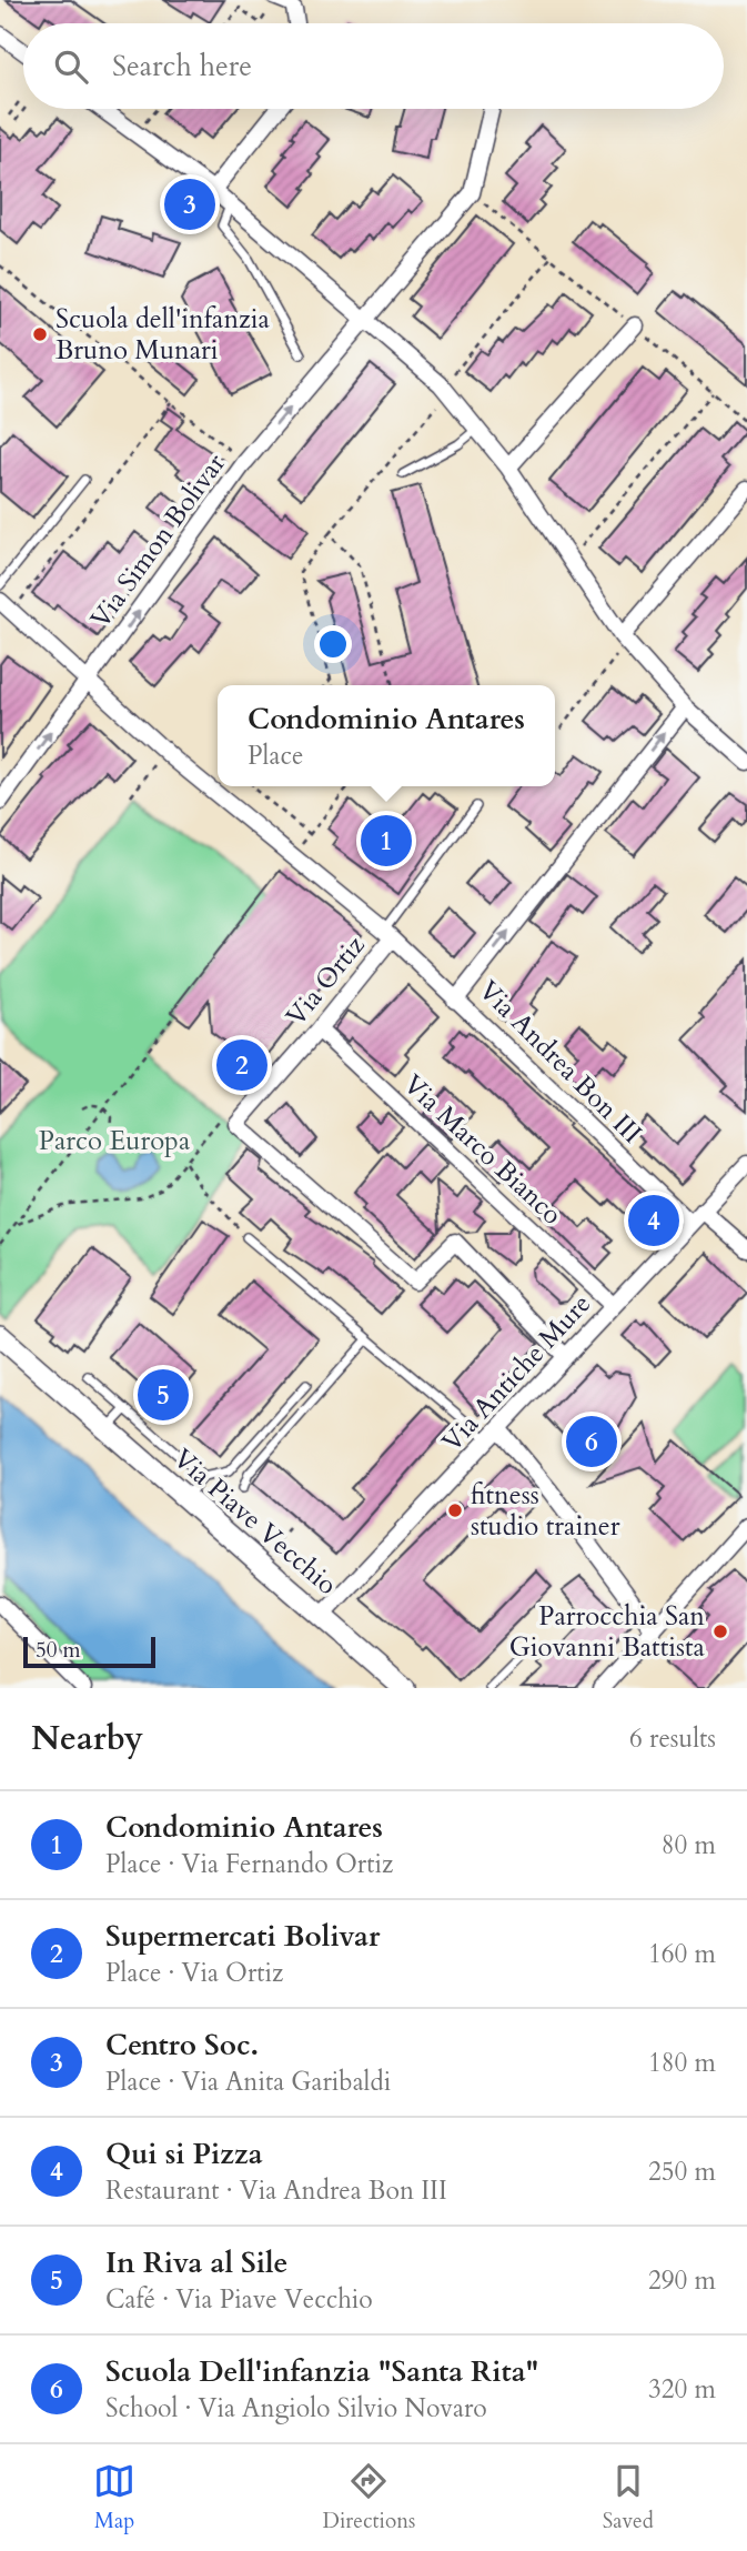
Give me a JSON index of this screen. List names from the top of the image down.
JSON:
{
  "streets": {
    "street": [
      "Via Simon Bolivar",
      "Via Ortiz",
      "Via Andrea Bon III",
      "Via Marco Bianco",
      "Via Antiche Mure",
      "Via Piave Vecchio"
    ]
  },
  "crossings": [
    ["Via Ortiz", "Via Marco Bianco"],
    ["Via Andrea Bon III", "Via Antiche Mure"],
    ["Via Marco Bianco", "Via Antiche Mure"],
    ["Via Antiche Mure", "Via Piave Vecchio"]
  ],
  "one_way": ["Via Simon Bolivar", "Via Andrea Bon III"],
  "parks": ["Parco Europa"],
  "places": ["Scuola dell'infanzia Bruno Munari", "fitness studio trainer", "Parrocchia San Giovanni Battista"],
  "scale_bar": "50 m",
  "page": {
    "search": "Search here",
    "pins": [
      "3",
      "1",
      "2",
      "4",
      "5",
      "6"
    ],
    "popup": ["Condominio Antares", "Place"],
    "scale": "50 m",
    "heading": ["Nearby", "6 results"],
    "list": [
      {
        "mark": "1",
        "name": "Condominio Antares",
        "note": "Place · Via Fernando Ortiz",
        "value": "80 m"
      },
      {
        "mark": "2",
        "name": "Supermercati Bolivar",
        "note": "Place · Via Ortiz",
        "value": "160 m"
      },
      {
        "mark": "3",
        "name": "Centro Soc.",
        "note": "Place · Via Anita Garibaldi",
        "value": "180 m"
      },
      {
        "mark": "4",
        "name": "Qui si Pizza",
        "note": "Restaurant · Via Andrea Bon III",
        "value": "250 m"
      },
      {
        "mark": "5",
        "name": "In Riva al Sile",
        "note": "Café · Via Piave Vecchio",
        "value": "290 m"
      },
      {
        "mark": "6",
        "name": "Scuola Dell'infanzia \"Santa Rita\"",
        "note": "School · Via Angiolo Silvio Novaro",
        "value": "320 m"
      }
    ],
    "nav": ["Map", "Directions", "Saved"]
  }
}
